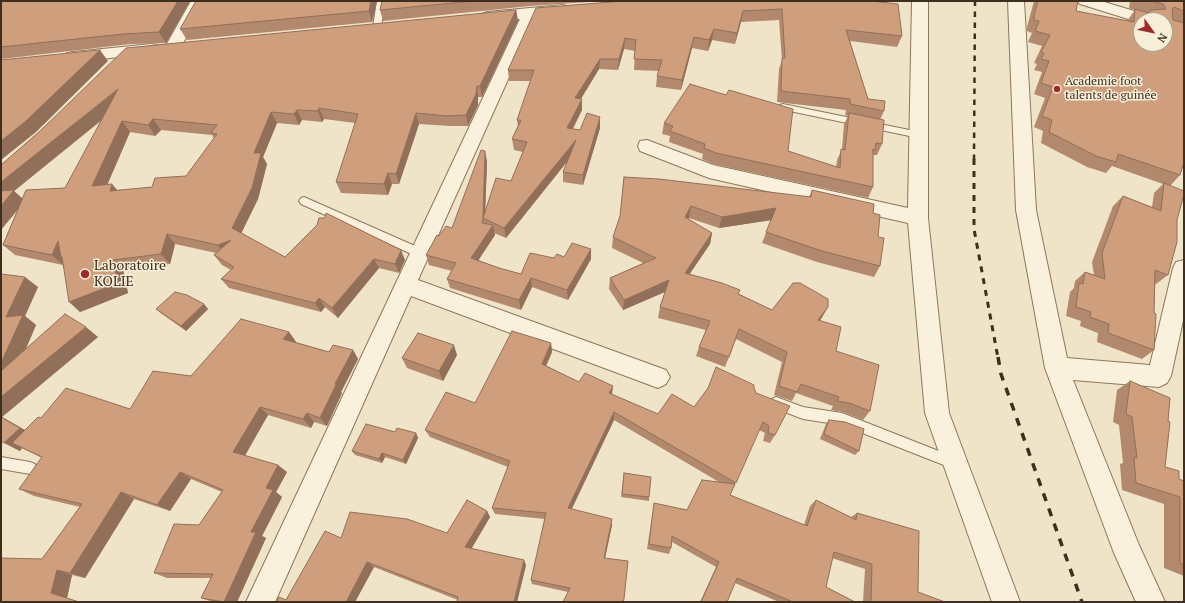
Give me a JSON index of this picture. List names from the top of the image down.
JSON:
{
  "places": ["Academie foot talents de guinée", "Laboratoire KOLIE"],
  "north": "bottom right"
}
